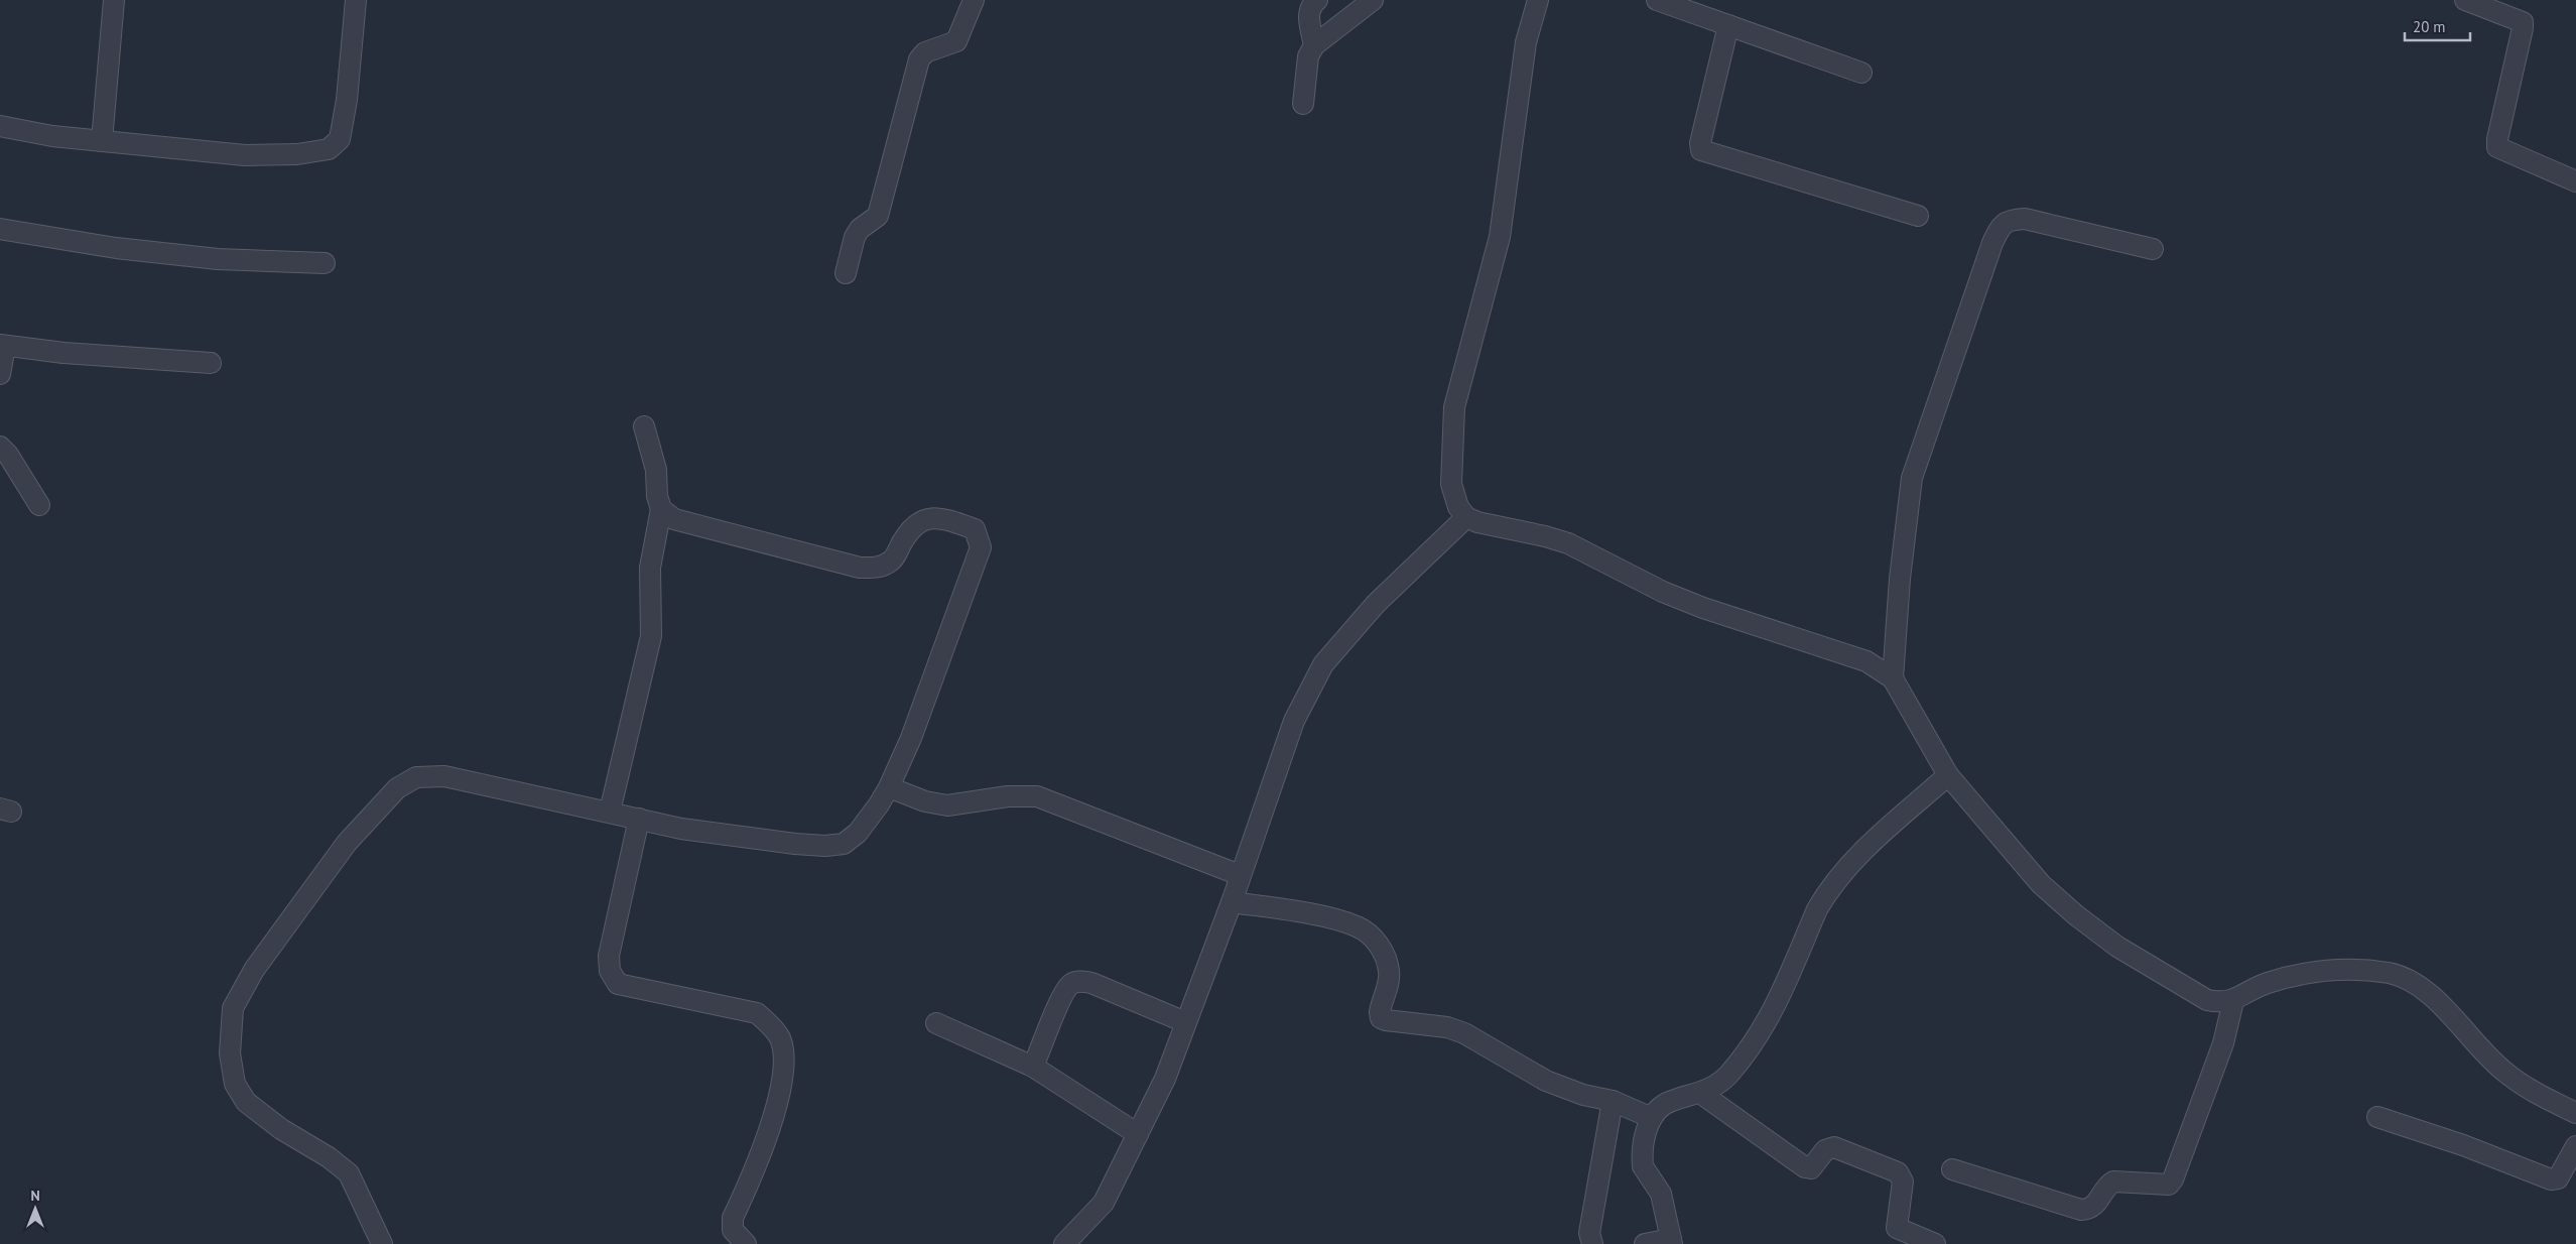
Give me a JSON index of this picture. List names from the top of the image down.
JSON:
{
  "scale_bar": "20 m",
  "north": "top"
}
